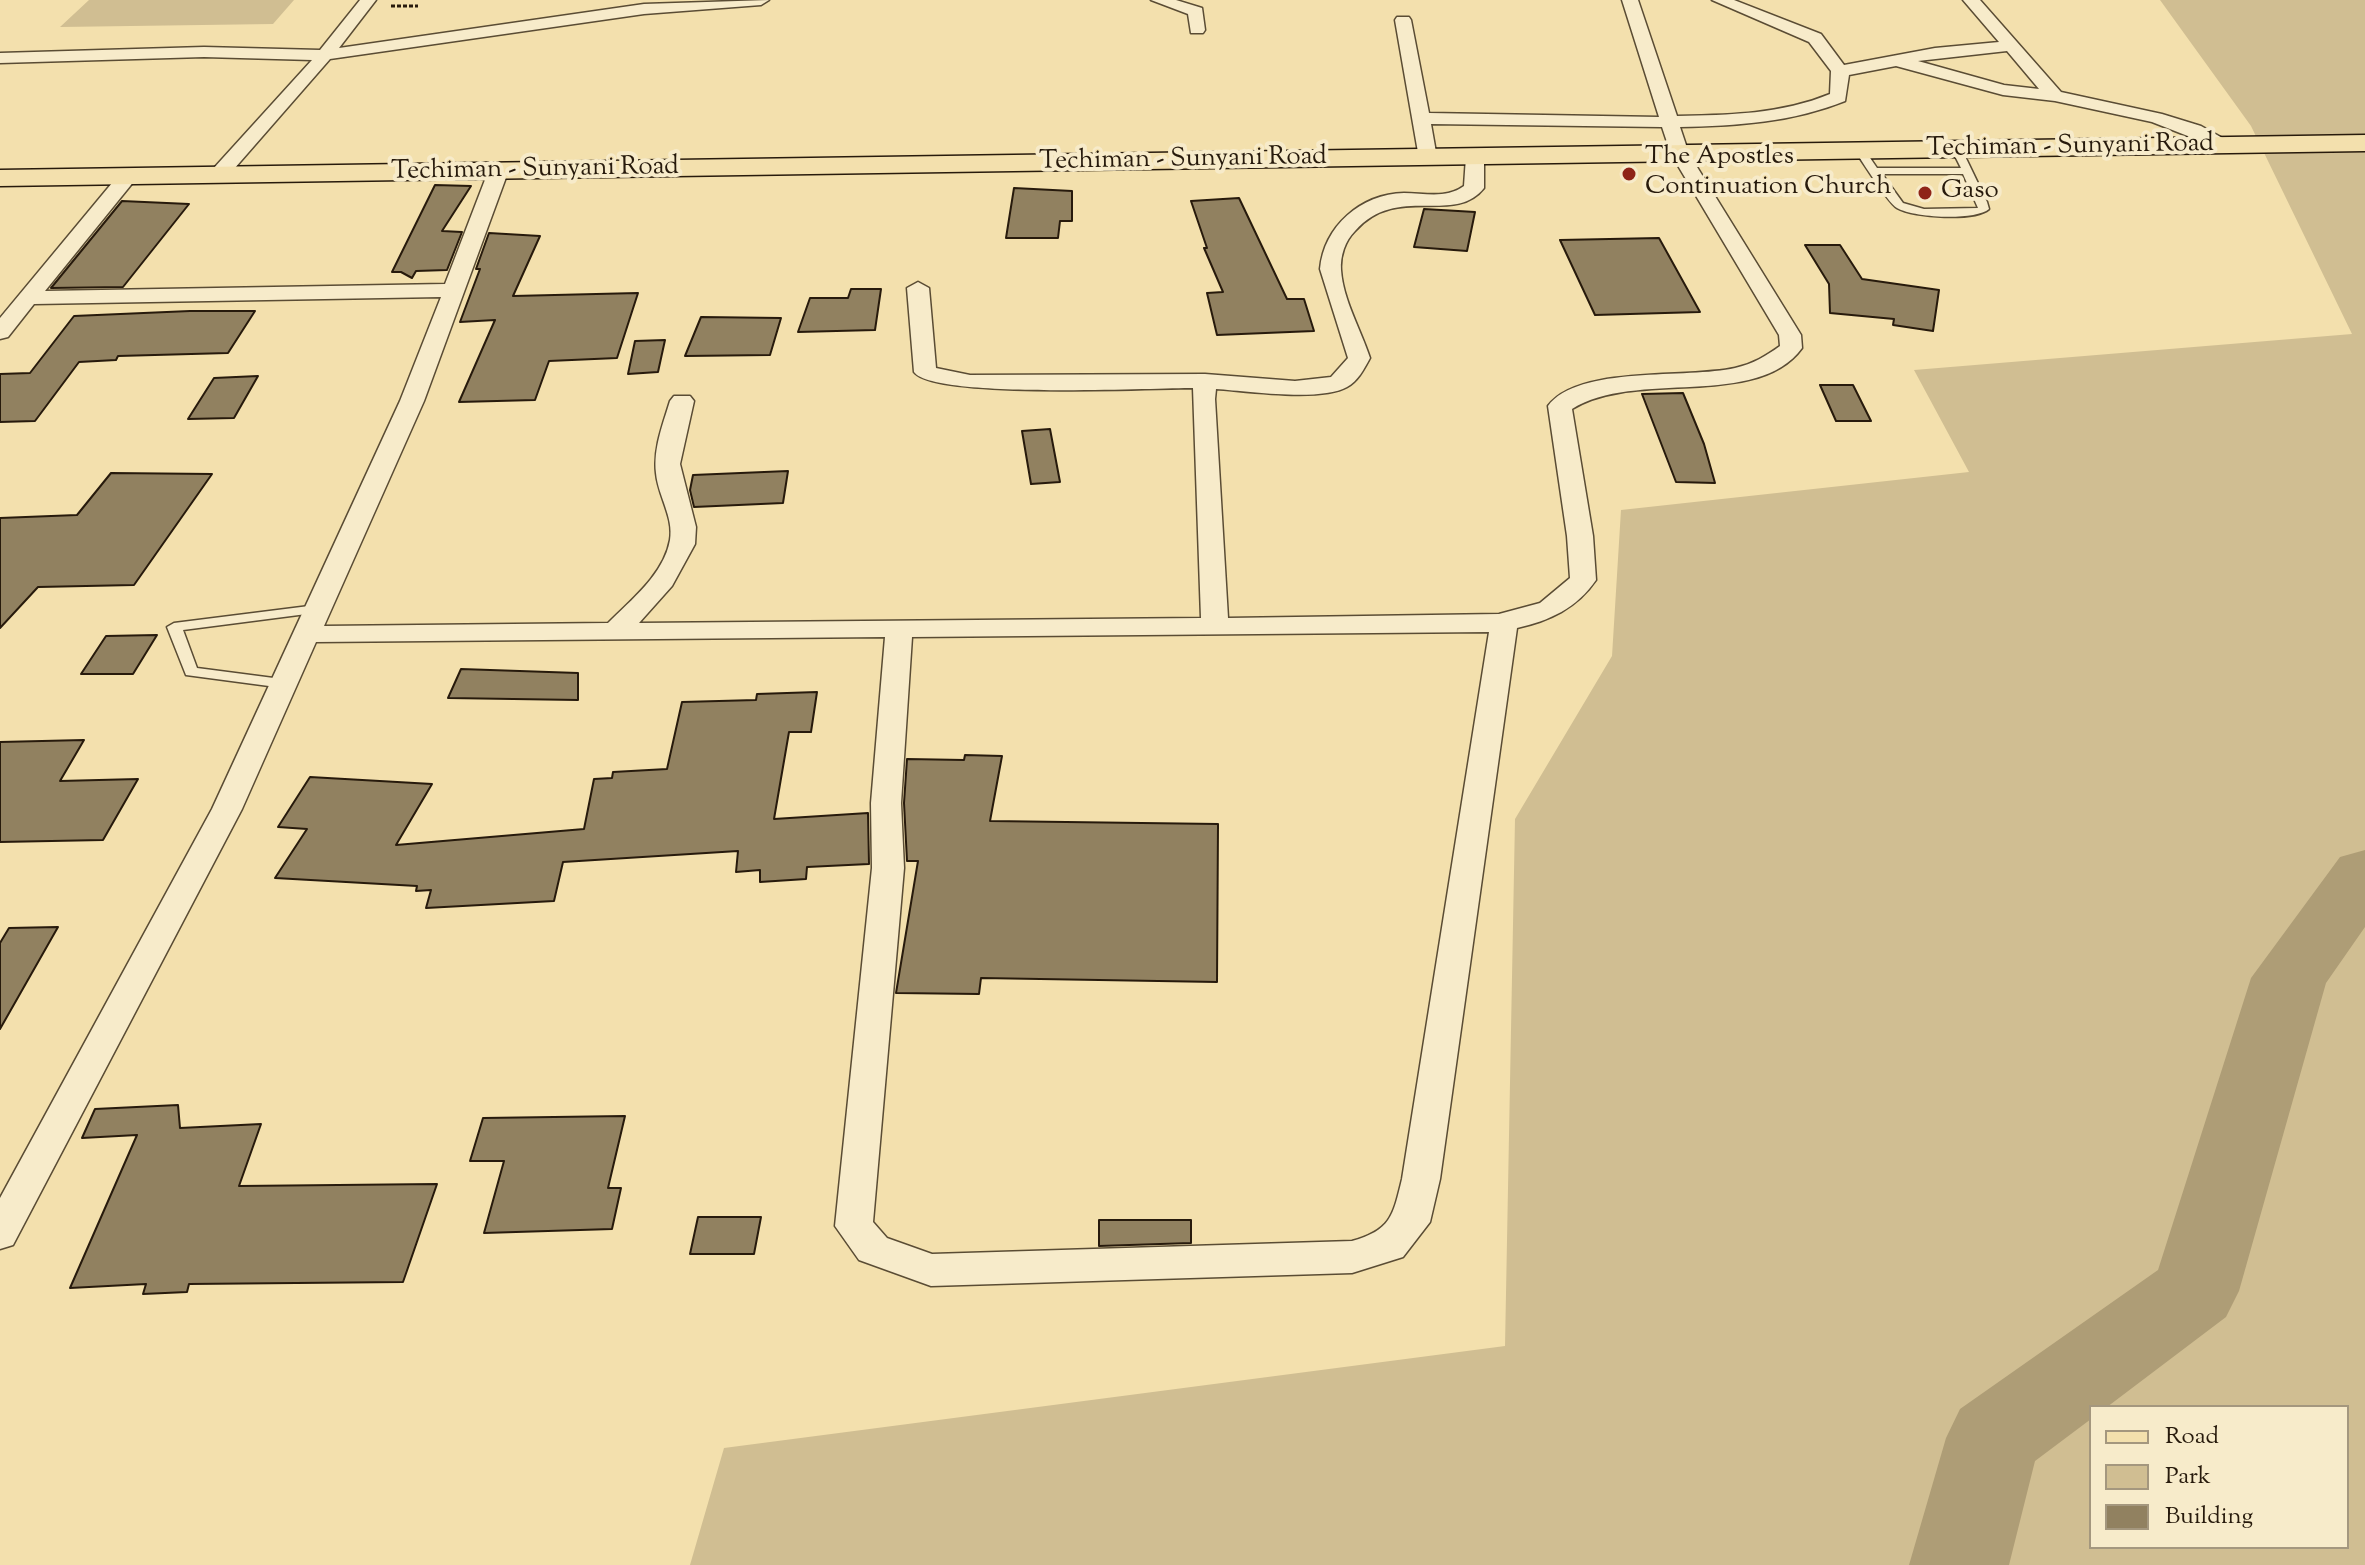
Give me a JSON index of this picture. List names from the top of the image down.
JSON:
{
  "streets": {
    "main road": ["Techiman - Sunyani Road"]
  },
  "places": ["The Apostles Continuation Church", "Gaso"],
  "legend": ["Road", "Park", "Building"]
}
